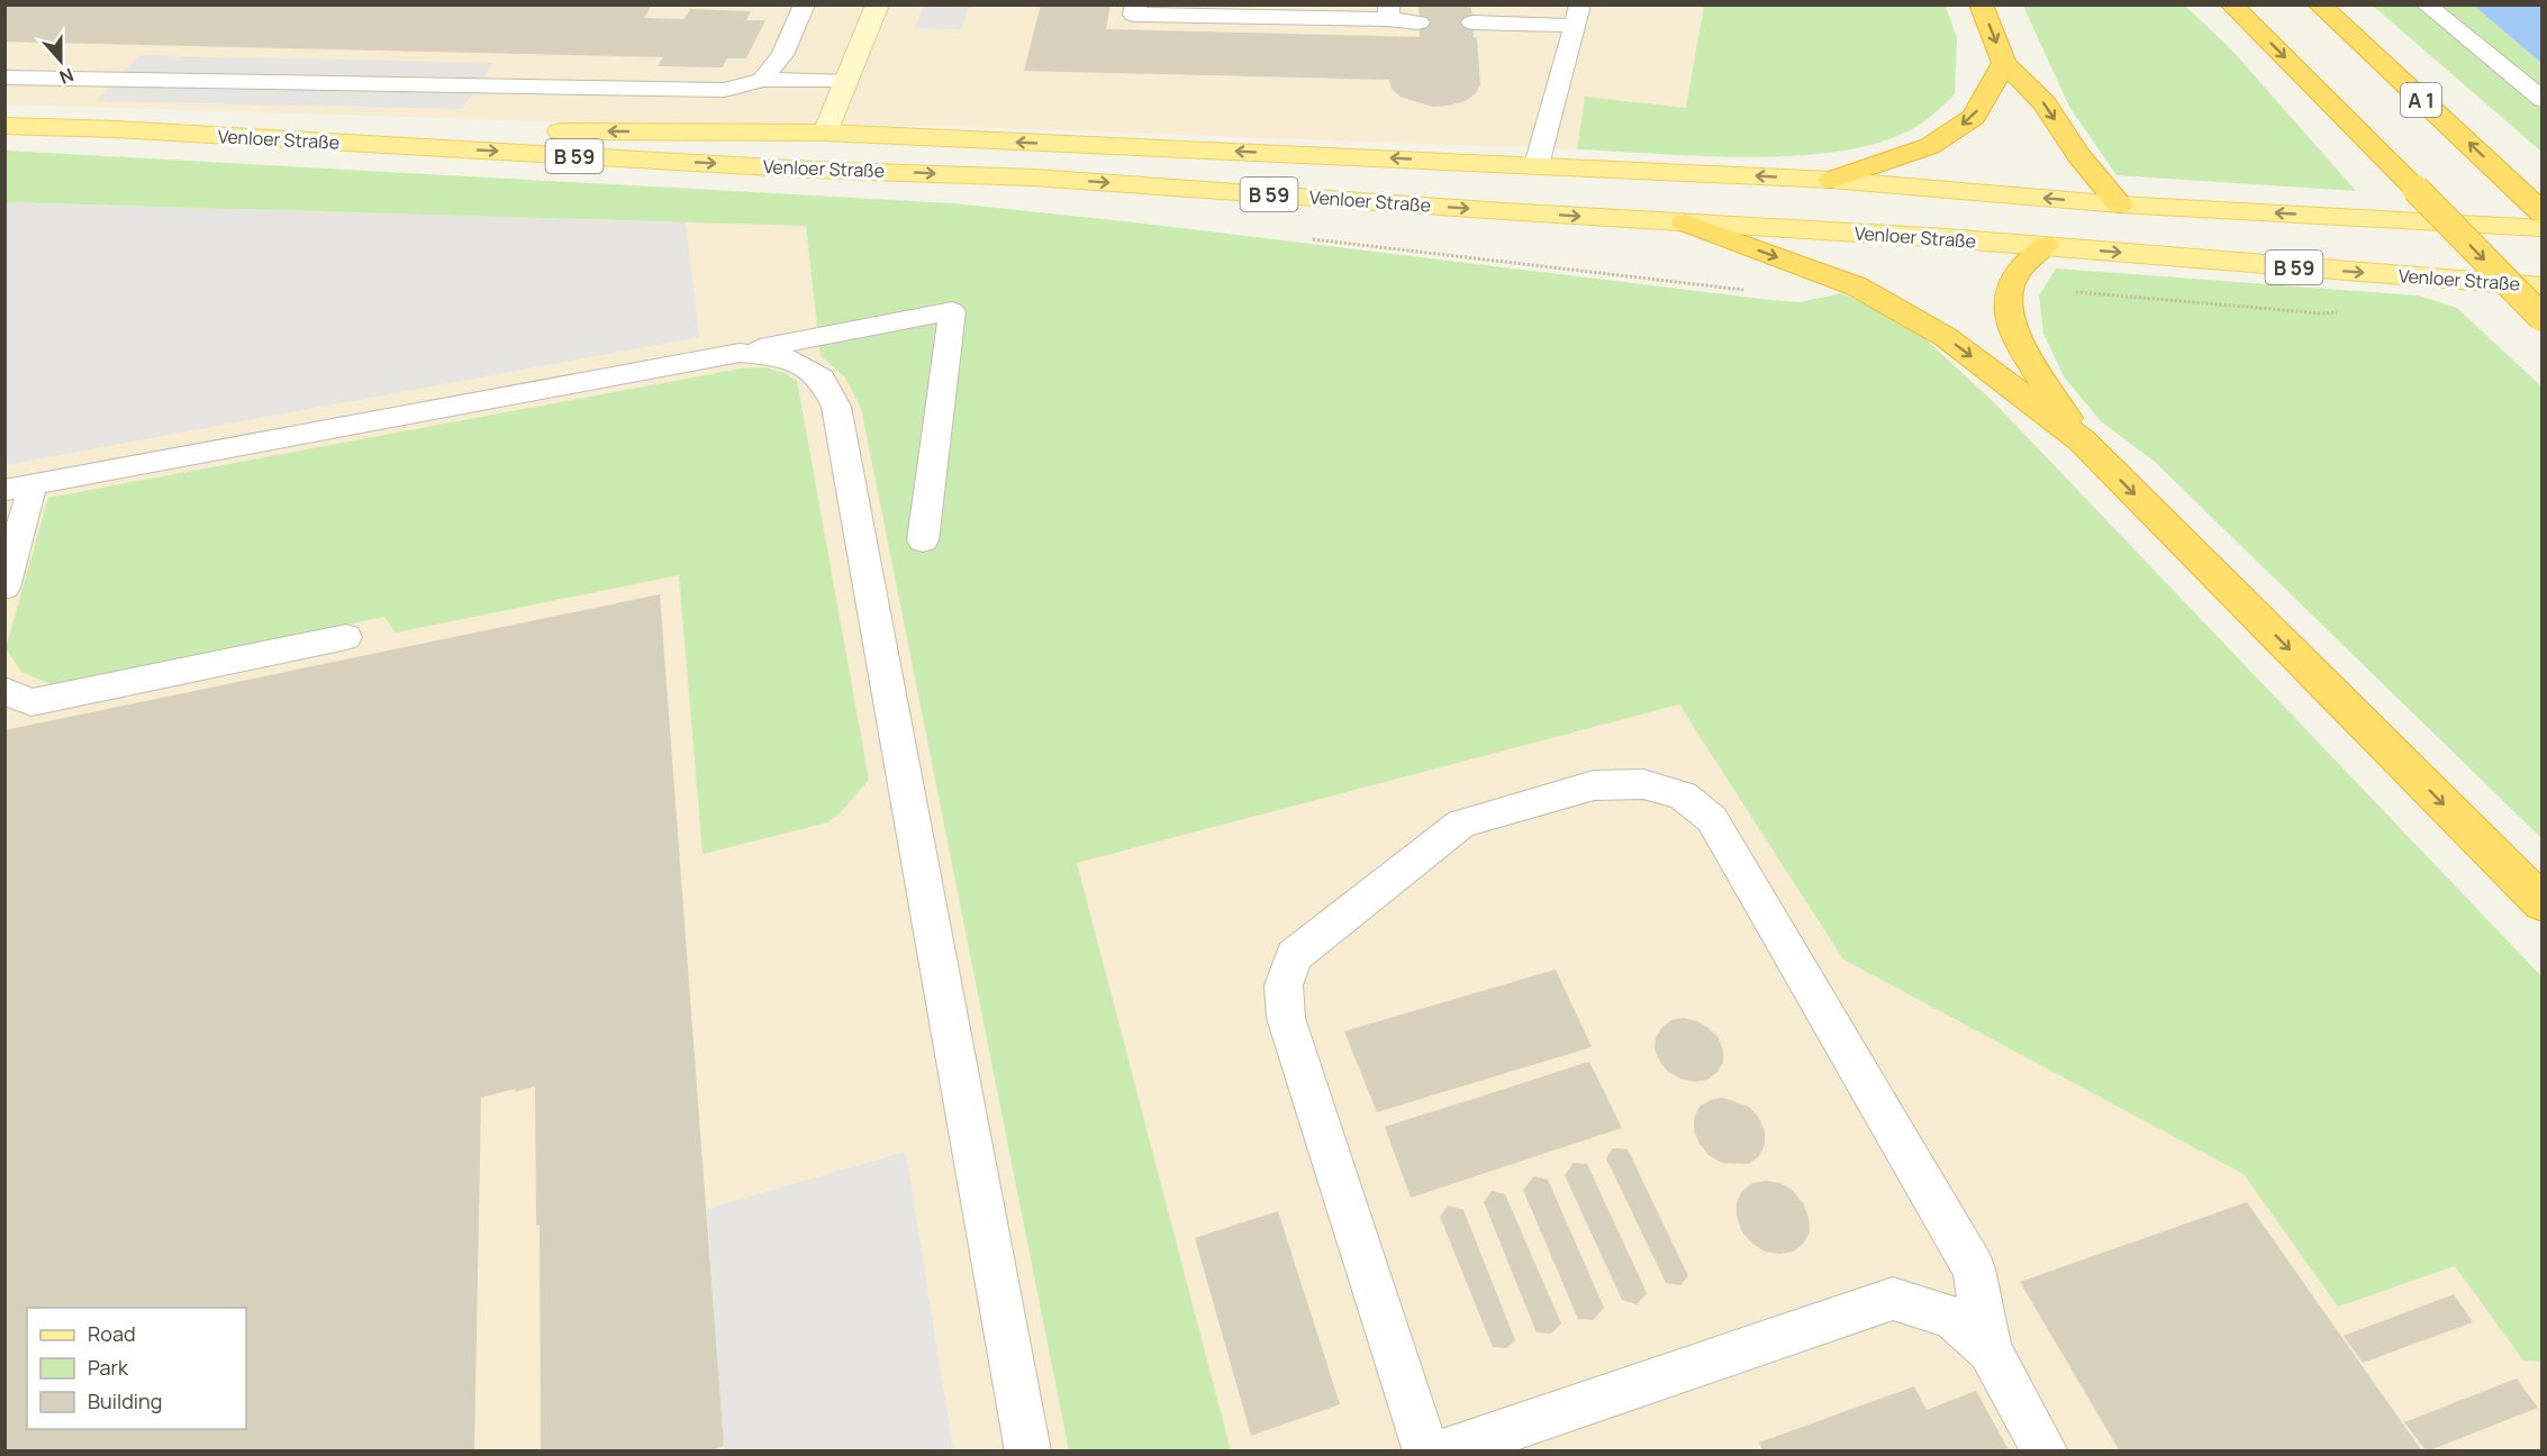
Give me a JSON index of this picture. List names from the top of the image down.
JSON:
{
  "streets": {
    "highway": ["A 1"],
    "main road": ["Venloer Straße", "B 59"]
  },
  "legend": ["Road", "Park", "Building"],
  "north": "bottom"
}
